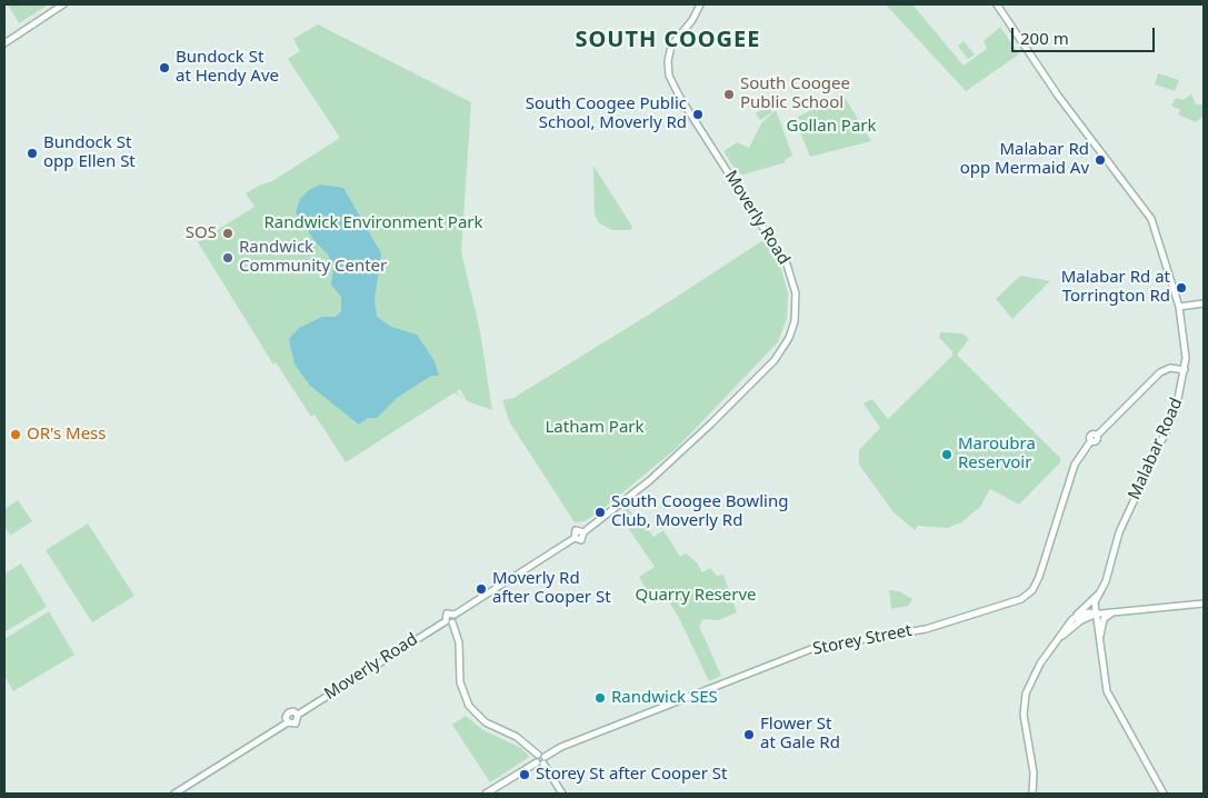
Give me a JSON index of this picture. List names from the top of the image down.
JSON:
{
  "streets": {
    "street": ["Moverly Road", "Malabar Road", "Storey Street"]
  },
  "crossings": [
    ["Malabar Road", "Storey Street"]
  ],
  "districts": ["SOUTH COOGEE"],
  "parks": [
    "Gollan Park",
    "Randwick Environment Park",
    "Latham Park",
    "Quarry Reserve"
  ],
  "places": [
    "Bundock St at Hendy Ave",
    "South Coogee Public School",
    "South Coogee Public School, Moverly Rd",
    "Bundock St opp Ellen St",
    "Malabar Rd opp Mermaid Av",
    "SOS",
    "Randwick Community Center",
    "Malabar Rd at Torrington Rd",
    "OR's Mess",
    "Maroubra Reservoir",
    "South Coogee Bowling Club, Moverly Rd",
    "Moverly Rd after Cooper St",
    "Randwick SES",
    "Flower St at Gale Rd",
    "Storey St after Cooper St"
  ],
  "scale_bar": "200 m"
}
